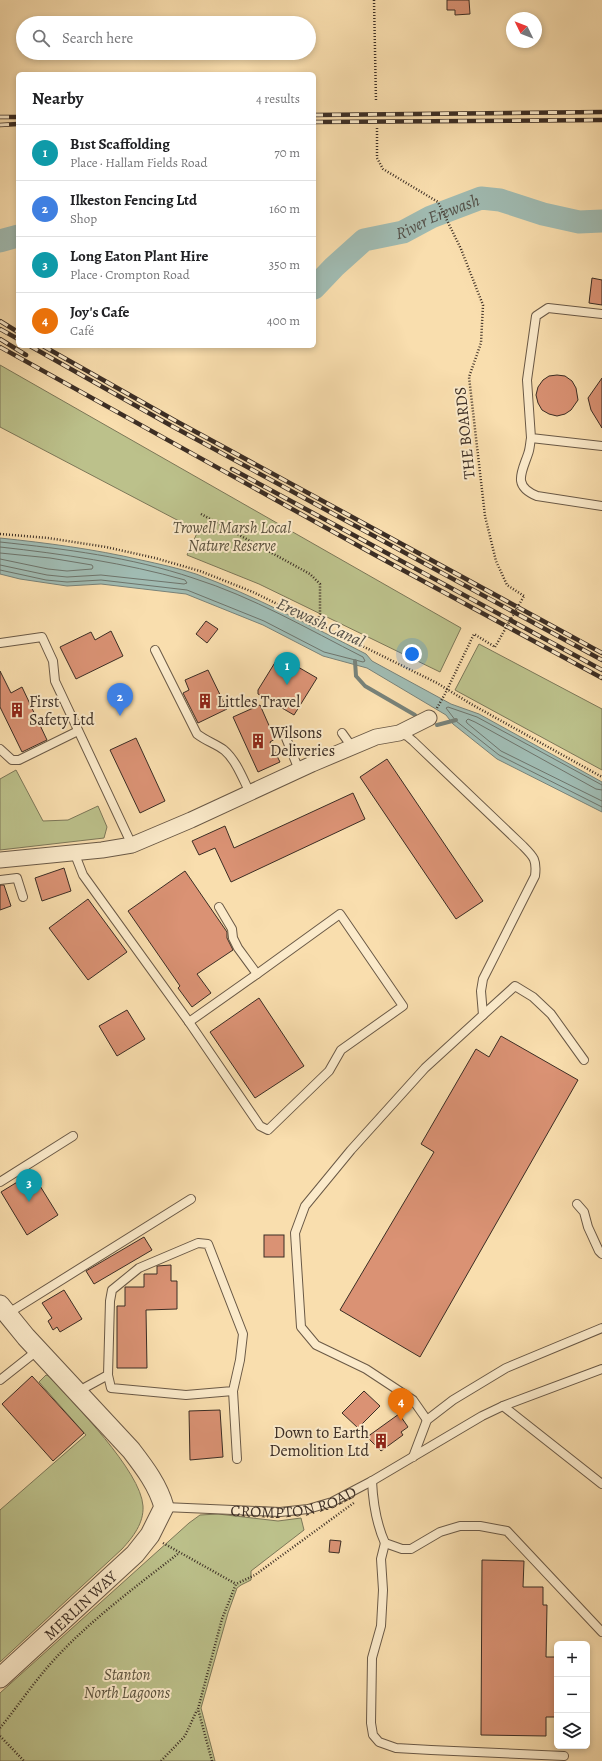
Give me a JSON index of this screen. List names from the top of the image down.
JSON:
{
  "streets": {
    "street": ["MERLIN WAY"],
    "lane": ["CROMPTON ROAD"],
    "path": ["THE BOARDS"]
  },
  "water": ["River Erewash", "Erewash Canal"],
  "parks": ["Trowell Marsh Local Nature Reserve", "Stanton North Lagoons"],
  "places": {
    "building": [
      "Littles Travel",
      "First Safety Ltd",
      "Wilsons Deliveries",
      "Down to Earth Demolition Ltd"
    ]
  },
  "north": "top left",
  "page": {
    "search": "Search here",
    "heading": ["Nearby", "4 results"],
    "list": [
      {
        "mark": "1",
        "name": "B1st Scaffolding",
        "note": "Place · Hallam Fields Road",
        "value": "70 m"
      },
      {
        "mark": "2",
        "name": "Ilkeston Fencing Ltd",
        "note": "Shop",
        "value": "160 m"
      },
      {
        "mark": "3",
        "name": "Long Eaton Plant Hire",
        "note": "Place · Crompton Road",
        "value": "350 m"
      },
      {
        "mark": "4",
        "name": "Joy's Cafe",
        "note": "Café",
        "value": "400 m"
      }
    ],
    "pins": [
      "1",
      "2",
      "3",
      "4"
    ],
    "map_buttons": ["+", "−"]
  }
}
